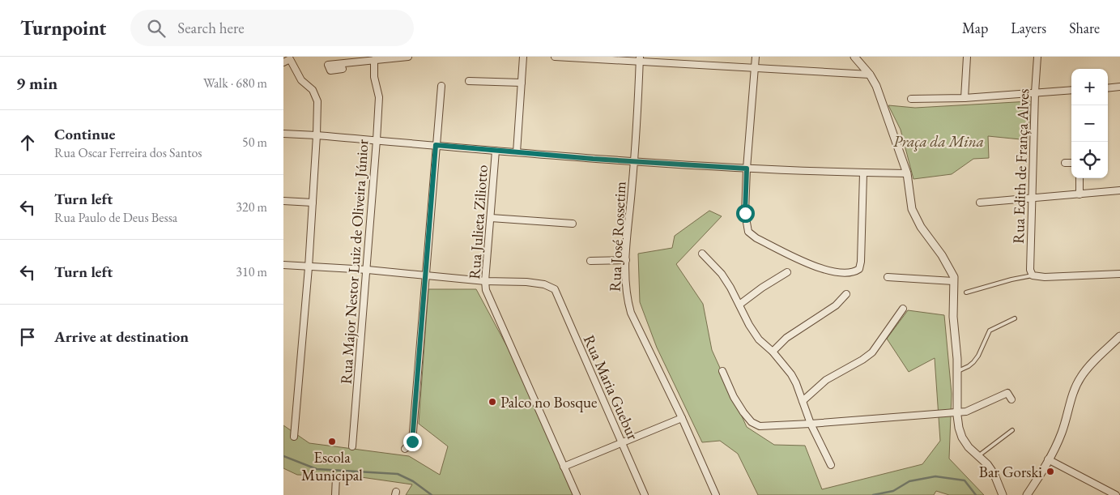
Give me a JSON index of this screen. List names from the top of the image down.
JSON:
{
  "streets": {
    "street": [
      "Rua Edith de França Alves",
      "Rua Julieta Ziliotto",
      "Rua José Rossetim",
      "Rua Major Nestor Luiz de Oliveira Júnior",
      "Rua Maria Guebur"
    ]
  },
  "crossings": [
    ["Rua Julieta Ziliotto", "Rua Maria Guebur"]
  ],
  "parks": ["Praça da Mina"],
  "places": ["Palco no Bosque", "Escola Municipal", "Bar Gorski"],
  "page": {
    "header": "Turnpoint",
    "search": "Search here",
    "nav": ["Map", "Layers", "Share"],
    "heading": ["9 min", "Walk · 680 m"],
    "map_buttons": ["+", "−"],
    "list": [
      ["Continue", "Rua Oscar Ferreira dos Santos", "50 m"],
      ["Turn left", "Rua Paulo de Deus Bessa", "320 m"],
      ["Turn left", "310 m"],
      "Arrive at destination"
    ]
  }
}
